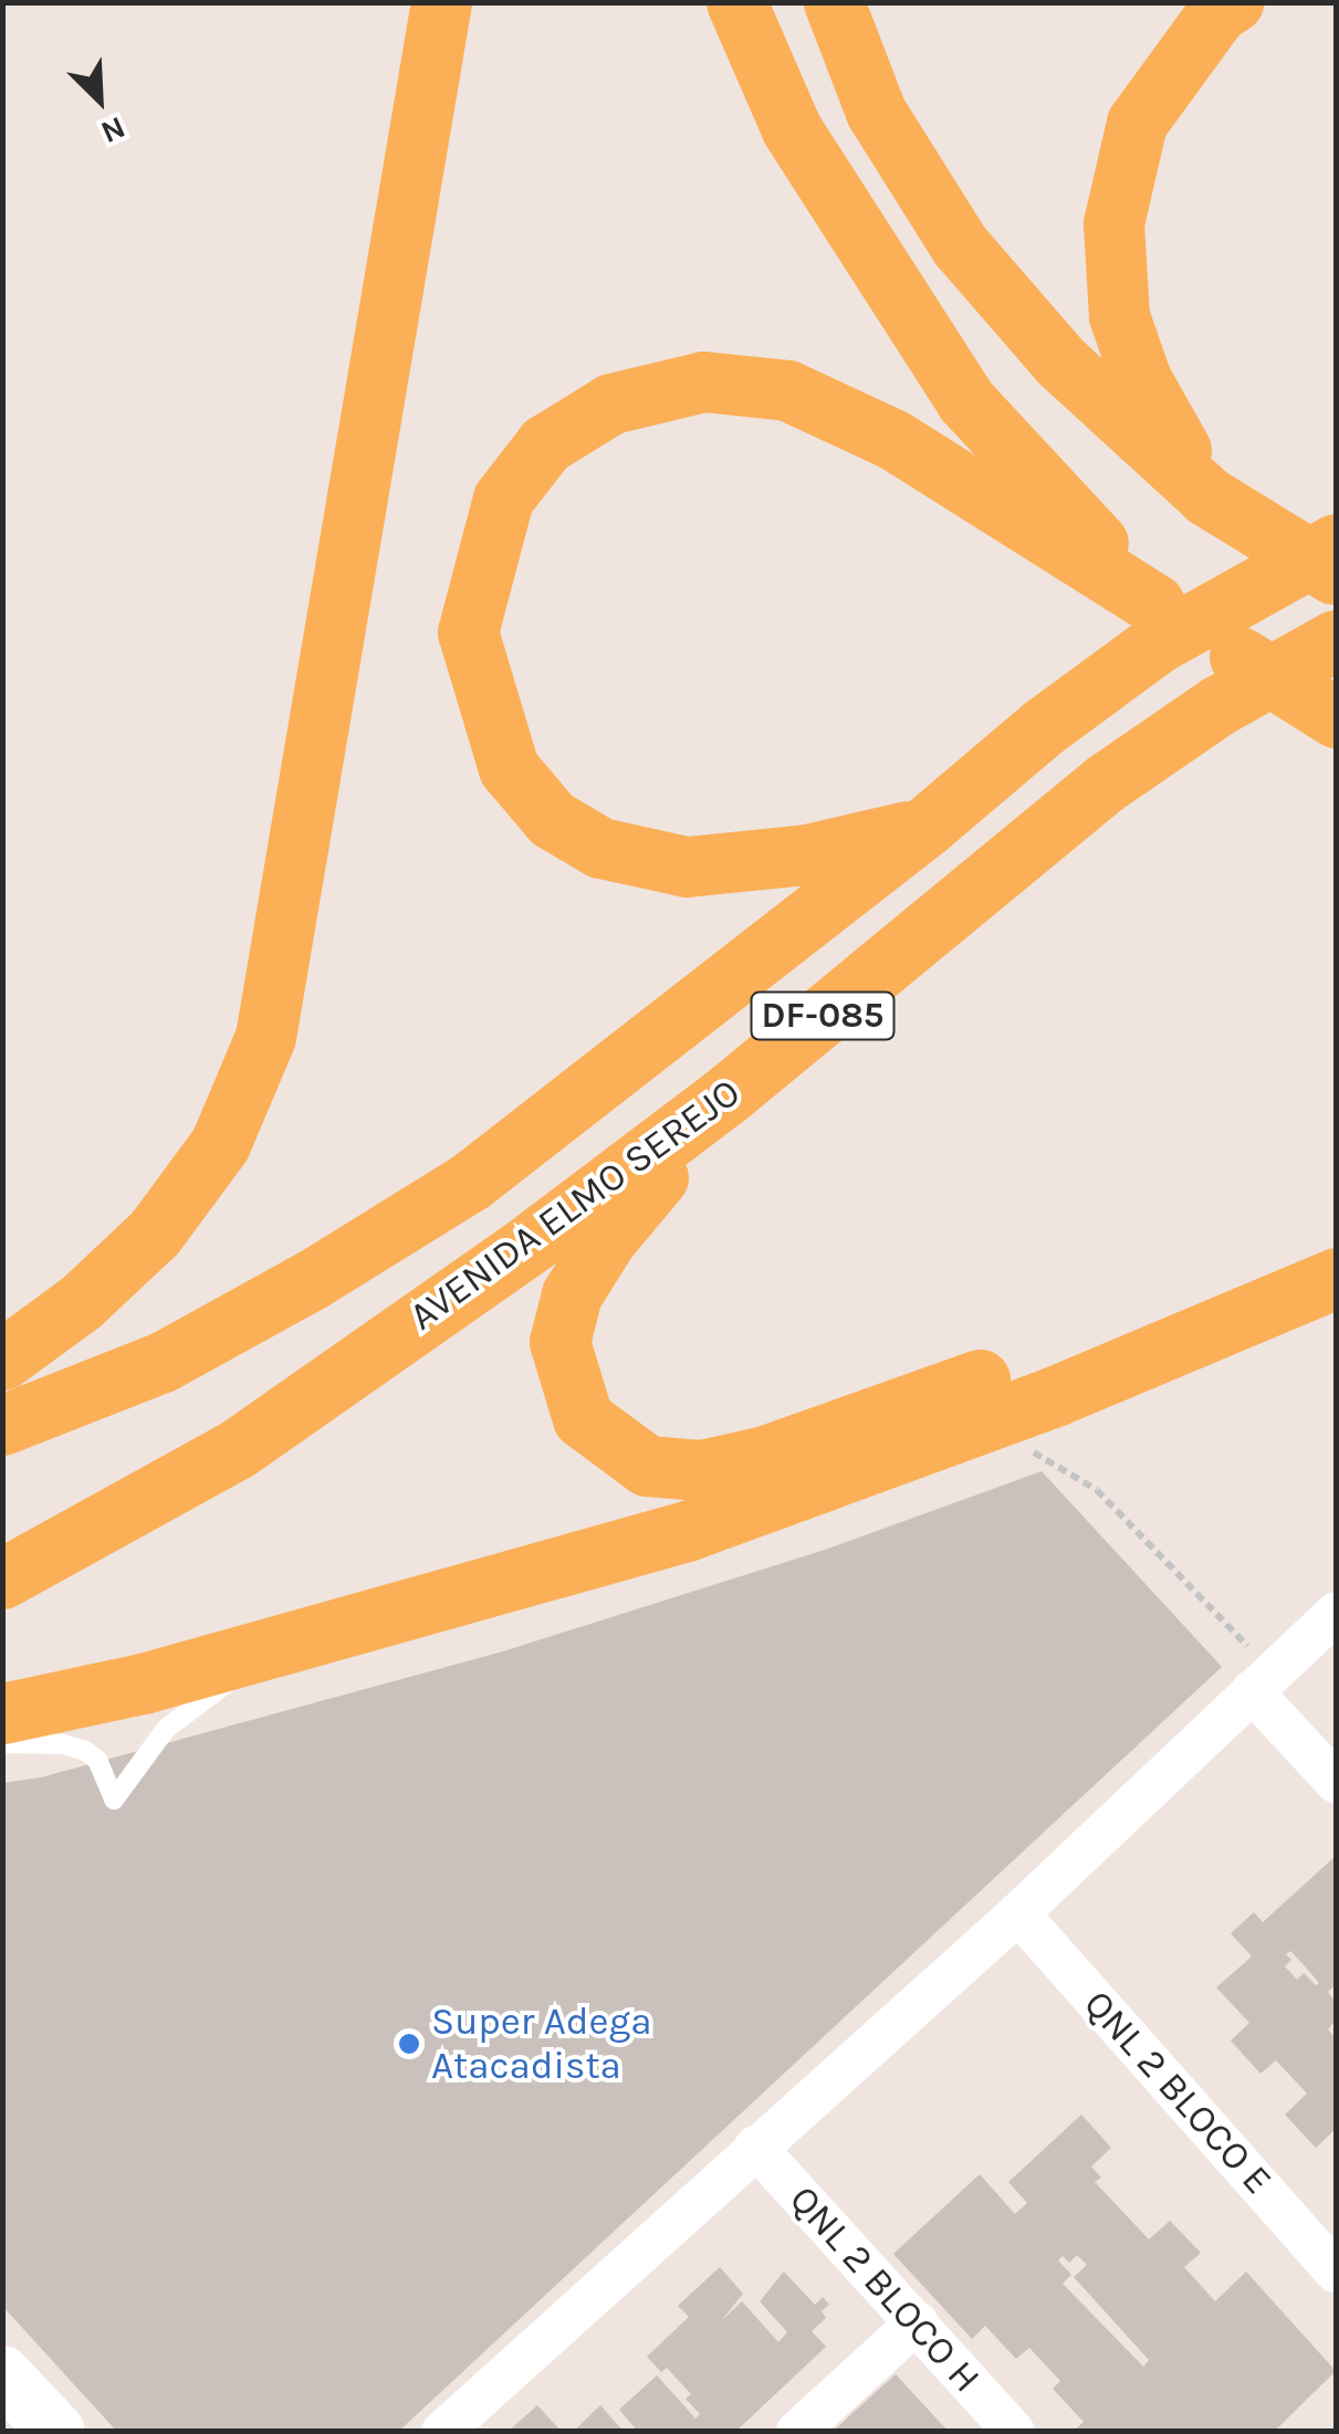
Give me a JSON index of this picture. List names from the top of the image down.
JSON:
{
  "streets": {
    "main road": ["DF-085", "AVENIDA ELMO SEREJO"],
    "street": ["QNL 2 BLOCO E", "QNL 2 BLOCO H"]
  },
  "places": ["Super Adega Atacadista"],
  "north": "bottom right"
}
